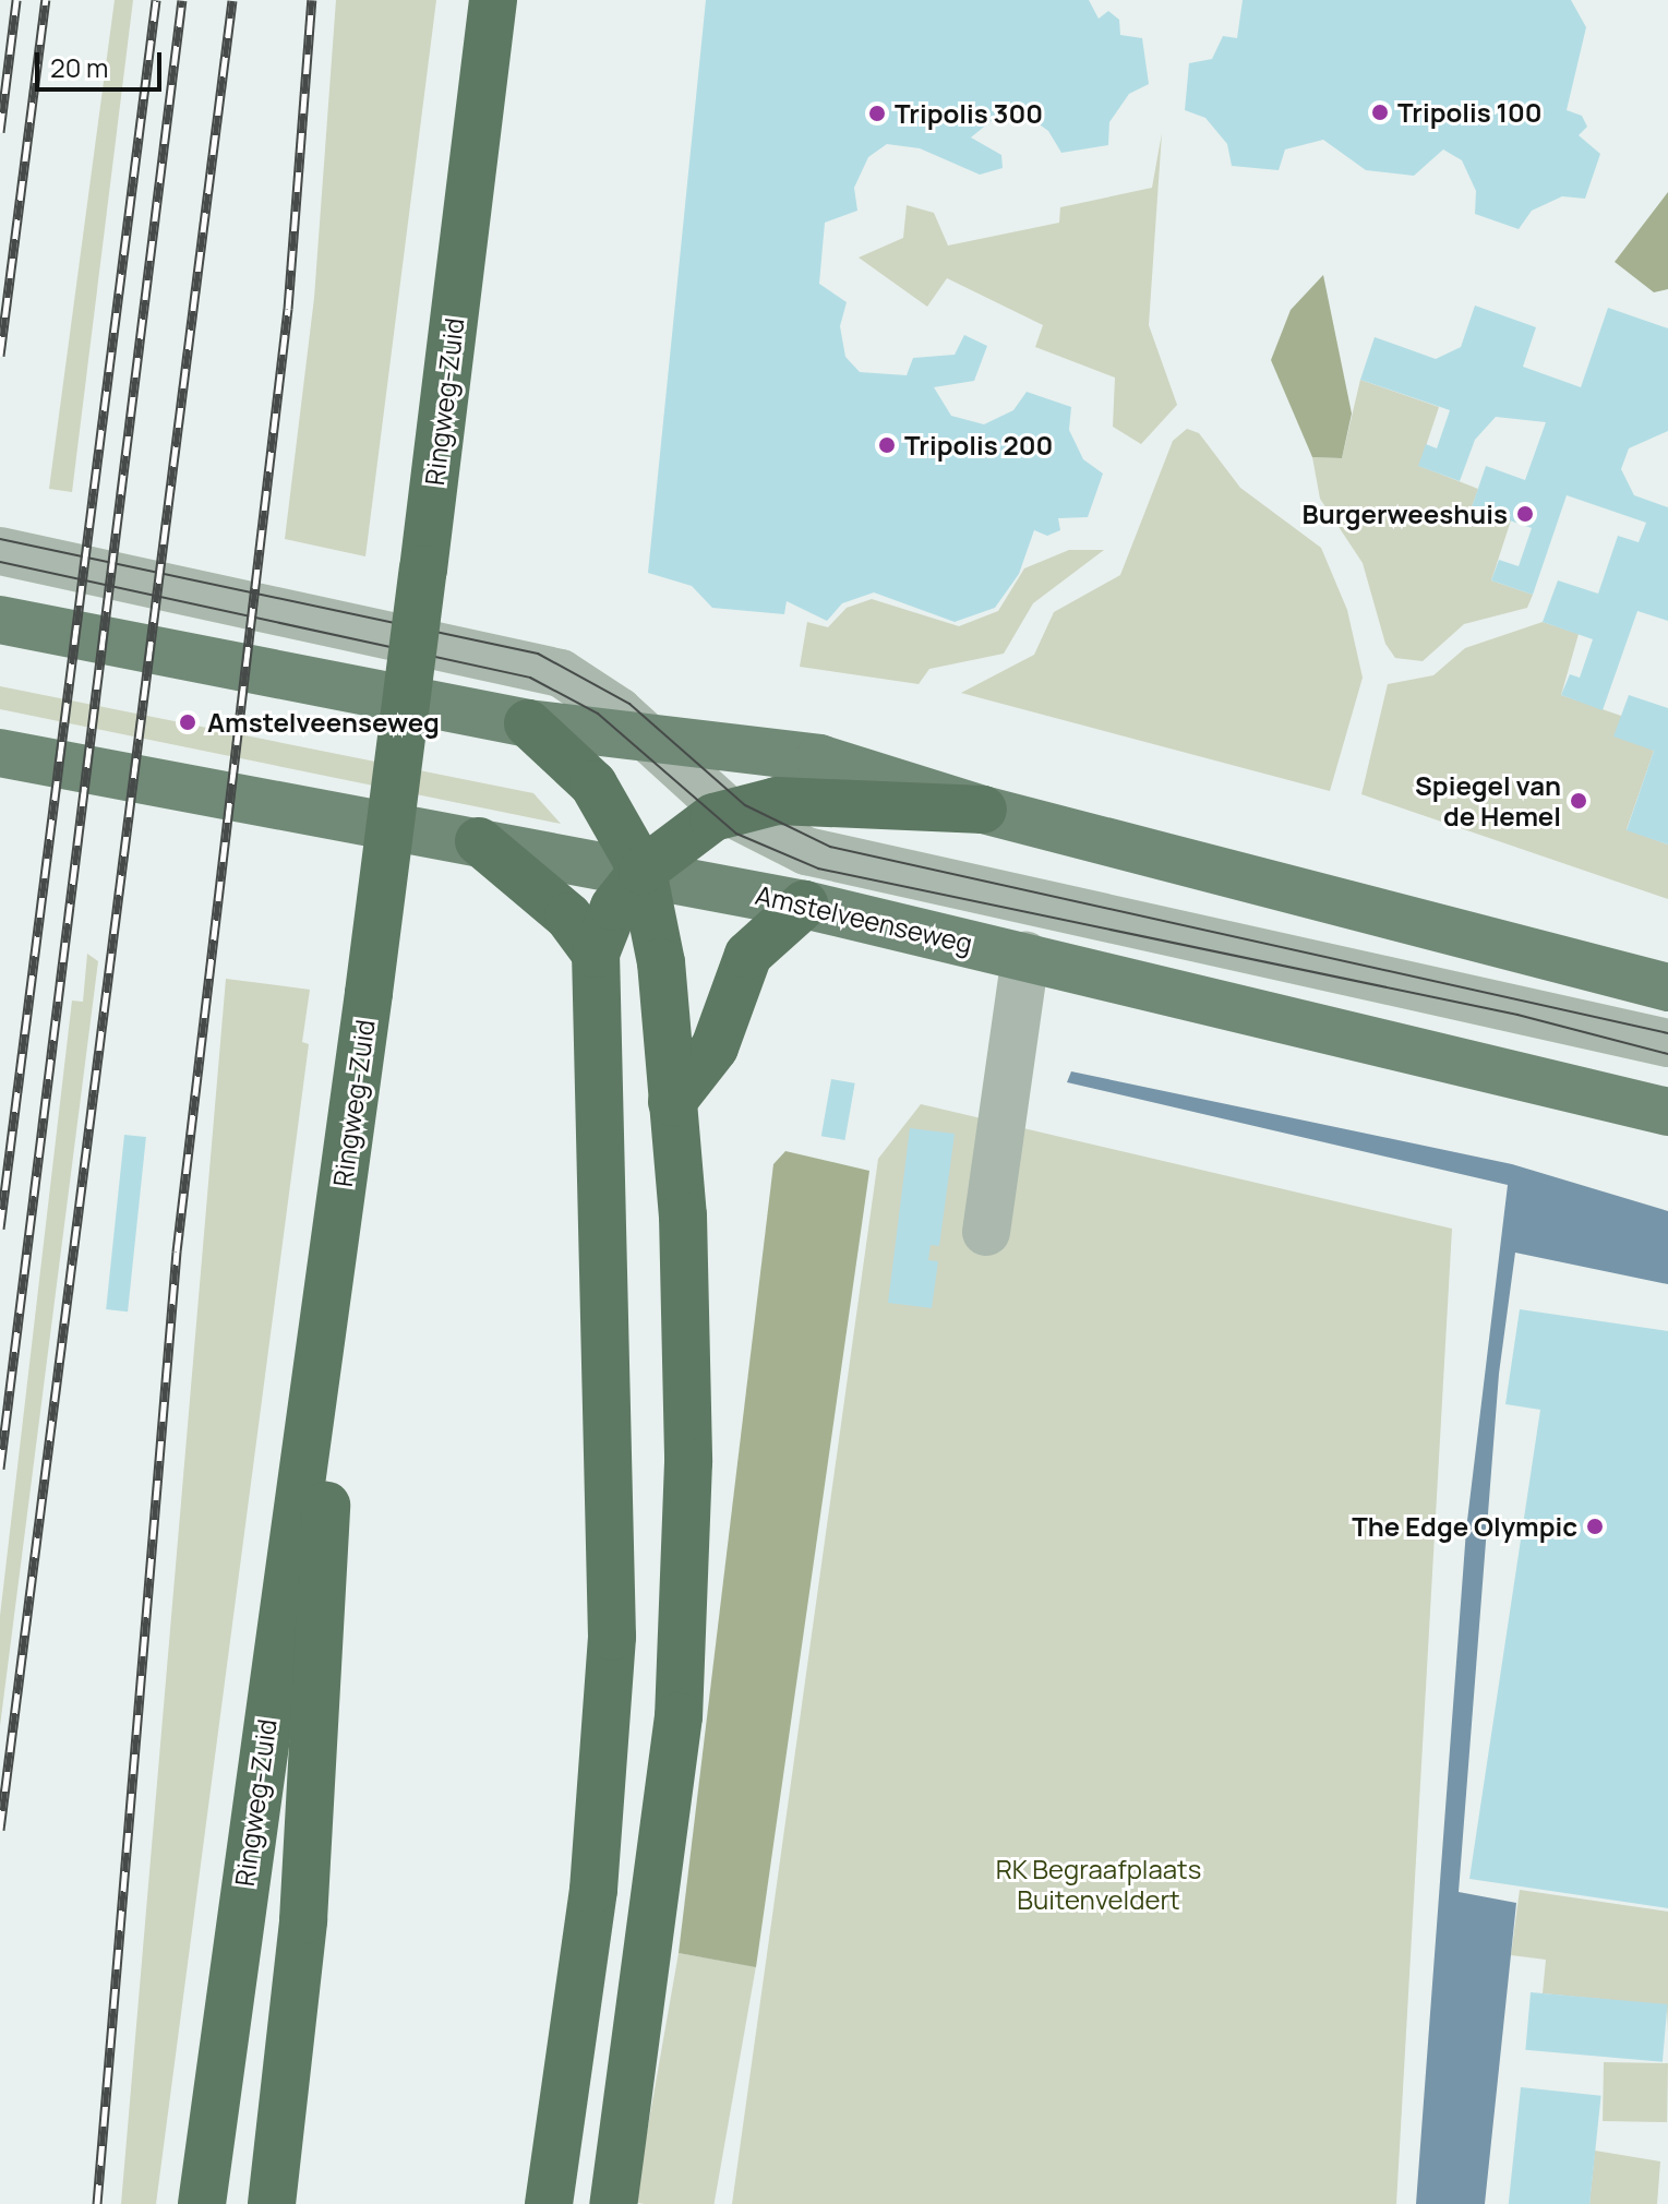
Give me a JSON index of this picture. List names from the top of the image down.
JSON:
{
  "streets": {
    "highway": ["Ringweg-Zuid"],
    "main road": ["Amstelveenseweg"]
  },
  "parks": ["RK Begraafplaats Buitenveldert"],
  "places": [
    "Tripolis 100",
    "Tripolis 300",
    "Tripolis 200",
    "Burgerweeshuis",
    "Amstelveenseweg",
    "Spiegel van de Hemel",
    "The Edge Olympic"
  ],
  "scale_bar": "20 m"
}
